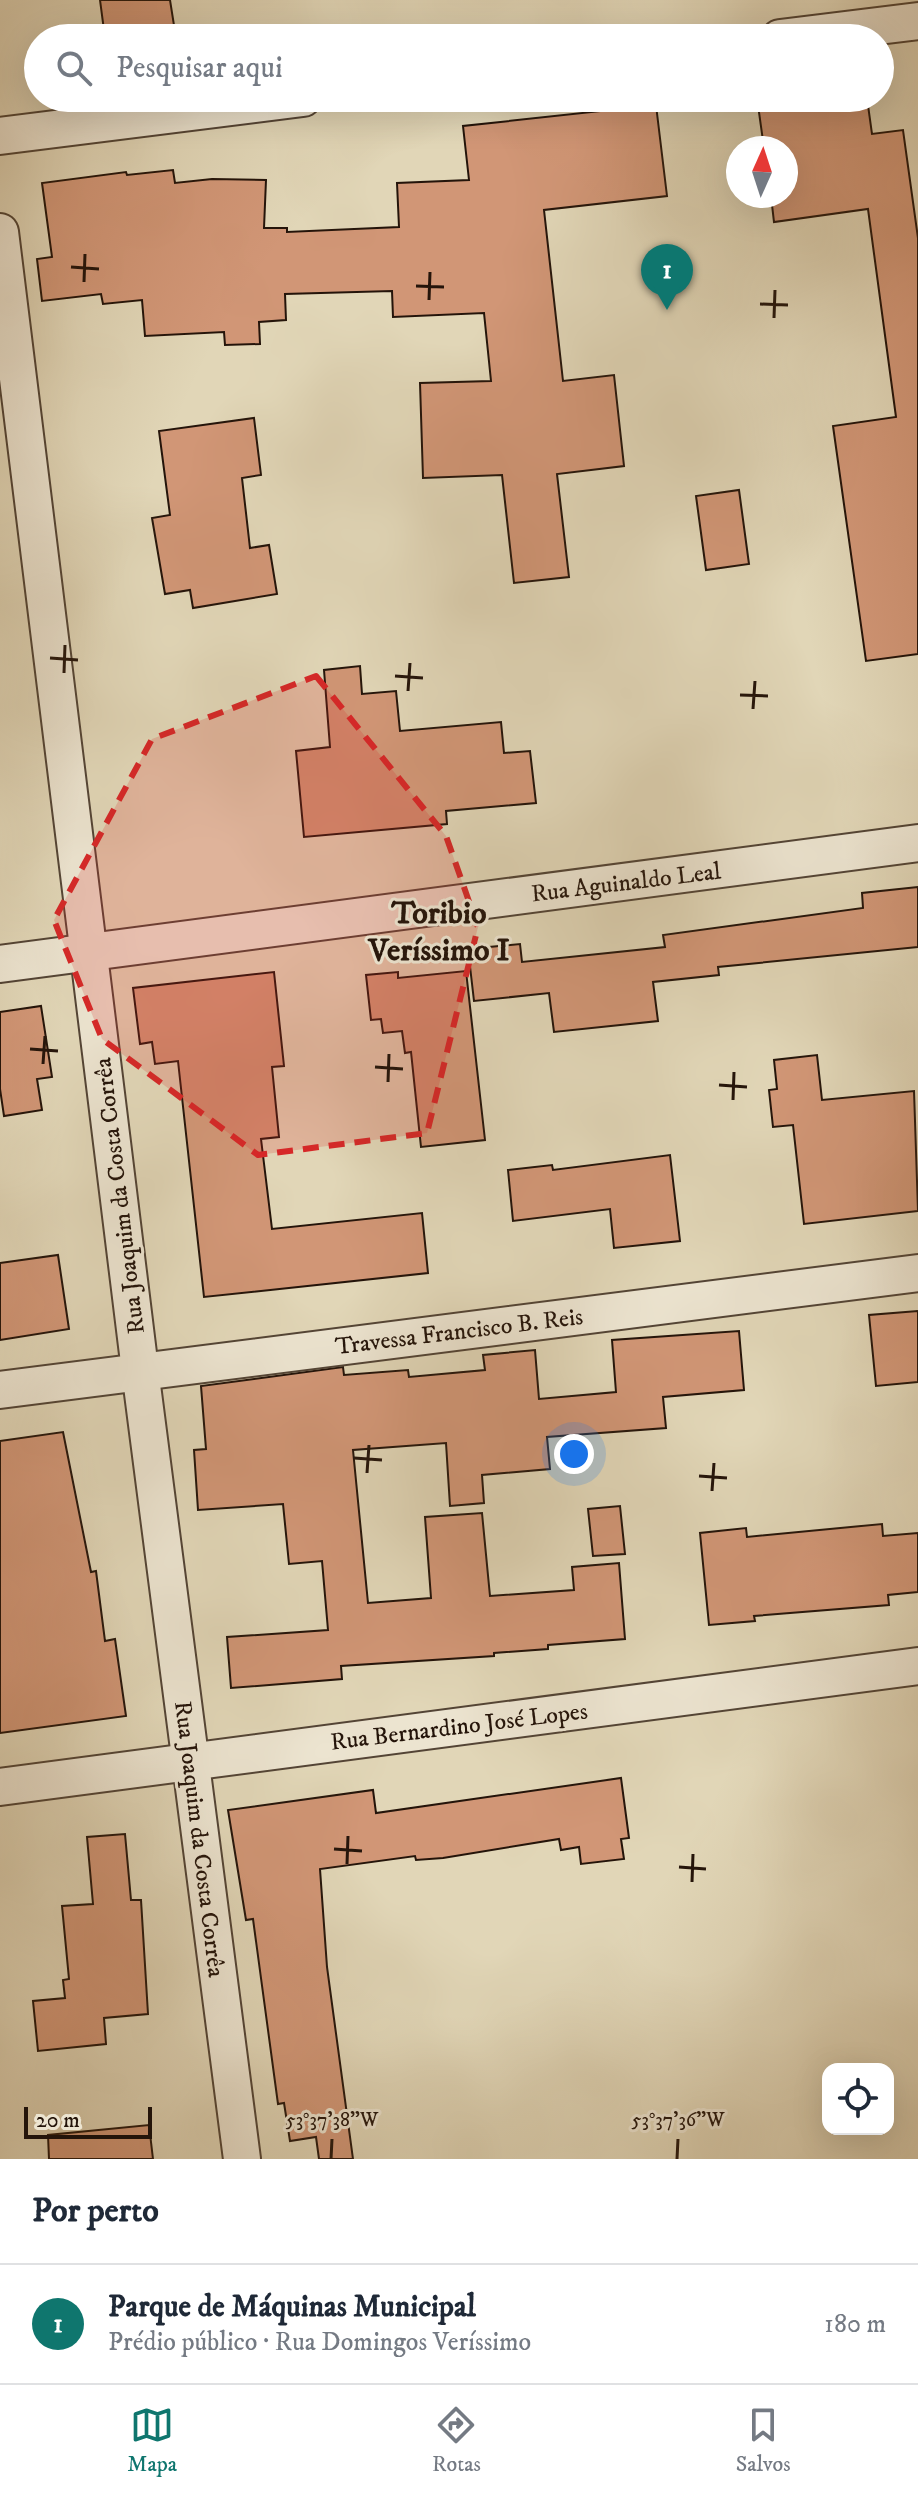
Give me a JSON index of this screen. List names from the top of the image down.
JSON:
{
  "streets": {
    "street": [
      "Rua Aguinaldo Leal",
      "Rua Joaquim da Costa Corrêa",
      "Travessa Francisco B. Reis",
      "Rua Bernardino José Lopes"
    ]
  },
  "crossings": [
    ["Rua Aguinaldo Leal", "Rua Joaquim da Costa Corrêa"],
    ["Rua Joaquim da Costa Corrêa", "Travessa Francisco B. Reis"],
    ["Rua Joaquim da Costa Corrêa", "Rua Bernardino José Lopes"]
  ],
  "districts": ["Toribio Veríssimo I"],
  "scale_bar": "20 m",
  "north": "top",
  "page": {
    "search": "Pesquisar aqui",
    "pins": "1",
    "scale": "20 m",
    "heading": "Por perto",
    "list": [
      {
        "mark": "1",
        "name": "Parque de Máquinas Municipal",
        "note": "Prédio público · Rua Domingos Veríssimo",
        "value": "180 m"
      }
    ],
    "nav": ["Mapa", "Rotas", "Salvos"]
  },
  "coordinates": ["53°37'38\"W", "53°37'36\"W"]
}
